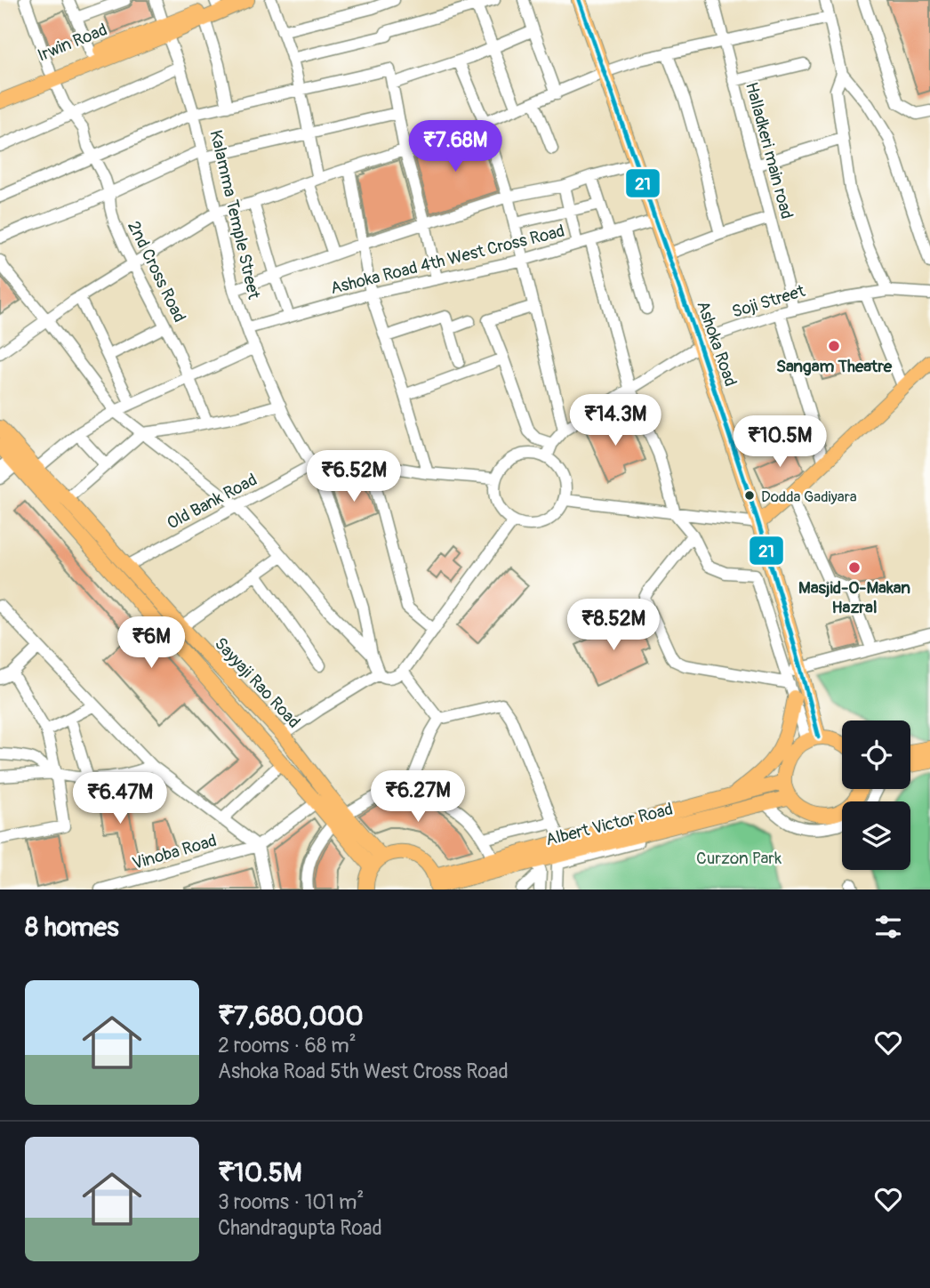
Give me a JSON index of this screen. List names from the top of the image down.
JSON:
{
  "streets": {
    "main road": [
      "Irwin Road",
      "Ashoka Road",
      "Sayyaji Rao Road",
      "Albert Victor Road"
    ],
    "street": [
      "Halladkeri main road",
      "Kalamma Temple Street",
      "Ashoka Road 4th West Cross Road",
      "2nd Cross Road",
      "Soji Street",
      "Old Bank Road",
      "Vinoba Road"
    ]
  },
  "crossings": [
    ["Irwin Road", "Kalamma Temple Street"],
    ["Irwin Road", "2nd Cross Road"],
    ["Halladkeri main road", "Soji Street"],
    ["Kalamma Temple Street", "Ashoka Road 4th West Cross Road"],
    ["Kalamma Temple Street", "Old Bank Road"],
    ["Ashoka Road 4th West Cross Road", "Ashoka Road"],
    ["Soji Street", "Ashoka Road"],
    ["Old Bank Road", "Sayyaji Rao Road"]
  ],
  "parks": ["Curzon Park"],
  "places": ["Sangam Theatre", "Dodda Gadiyara", "Masjid-O-Makan Hazral"],
  "lines": ["transit line 21"],
  "page": {
    "price": [
      "₹7.68M",
      "₹14.3M",
      "₹10.5M",
      "₹6.52M",
      "₹8.52M",
      "₹6M",
      "₹6.27M",
      "₹6.47M"
    ],
    "heading": "8 homes",
    "list": [
      {
        "name": "₹7,680,000",
        "note": "2 rooms · 68 m² · Ashoka Road 5th West Cross Road"
      },
      {
        "name": "₹10.5M",
        "note": "3 rooms · 101 m² · Chandragupta Road"
      }
    ]
  }
}
